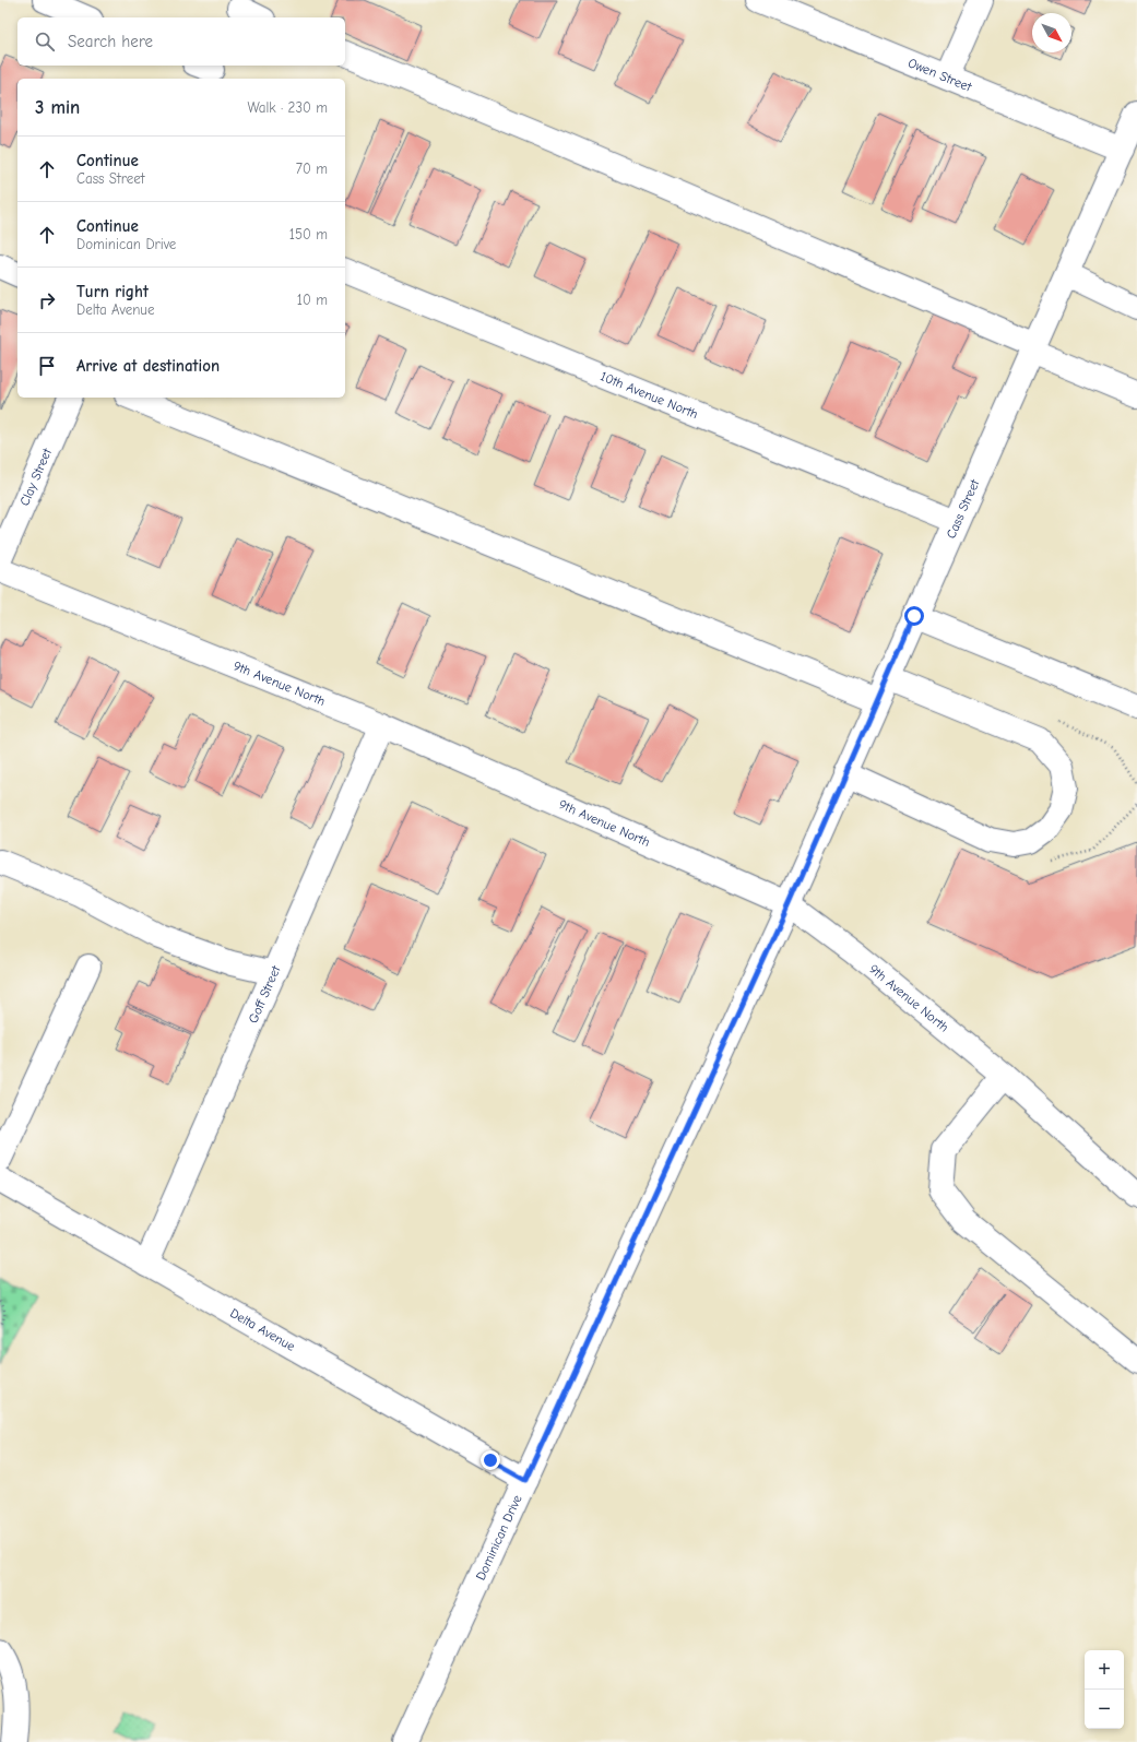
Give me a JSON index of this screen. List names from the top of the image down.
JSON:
{
  "streets": {
    "street": [
      "Owen Street",
      "10th Avenue North",
      "Clay Street",
      "Cass Street",
      "9th Avenue North",
      "Goff Street",
      "Delta Avenue",
      "Dominican Drive"
    ]
  },
  "crossings": [
    ["Owen Street", "Cass Street"],
    ["10th Avenue North", "Cass Street"],
    ["Cass Street", "9th Avenue North"],
    ["Cass Street", "Dominican Drive"],
    ["9th Avenue North", "Goff Street"],
    ["9th Avenue North", "Dominican Drive"],
    ["Goff Street", "Delta Avenue"],
    ["Delta Avenue", "Dominican Drive"]
  ],
  "north": "bottom right",
  "page": {
    "search": "Search here",
    "heading": ["3 min", "Walk · 230 m"],
    "list": [
      ["Continue", "Cass Street", "70 m"],
      ["Continue", "Dominican Drive", "150 m"],
      ["Turn right", "Delta Avenue", "10 m"],
      "Arrive at destination"
    ],
    "map_buttons": ["+", "−"]
  }
}
